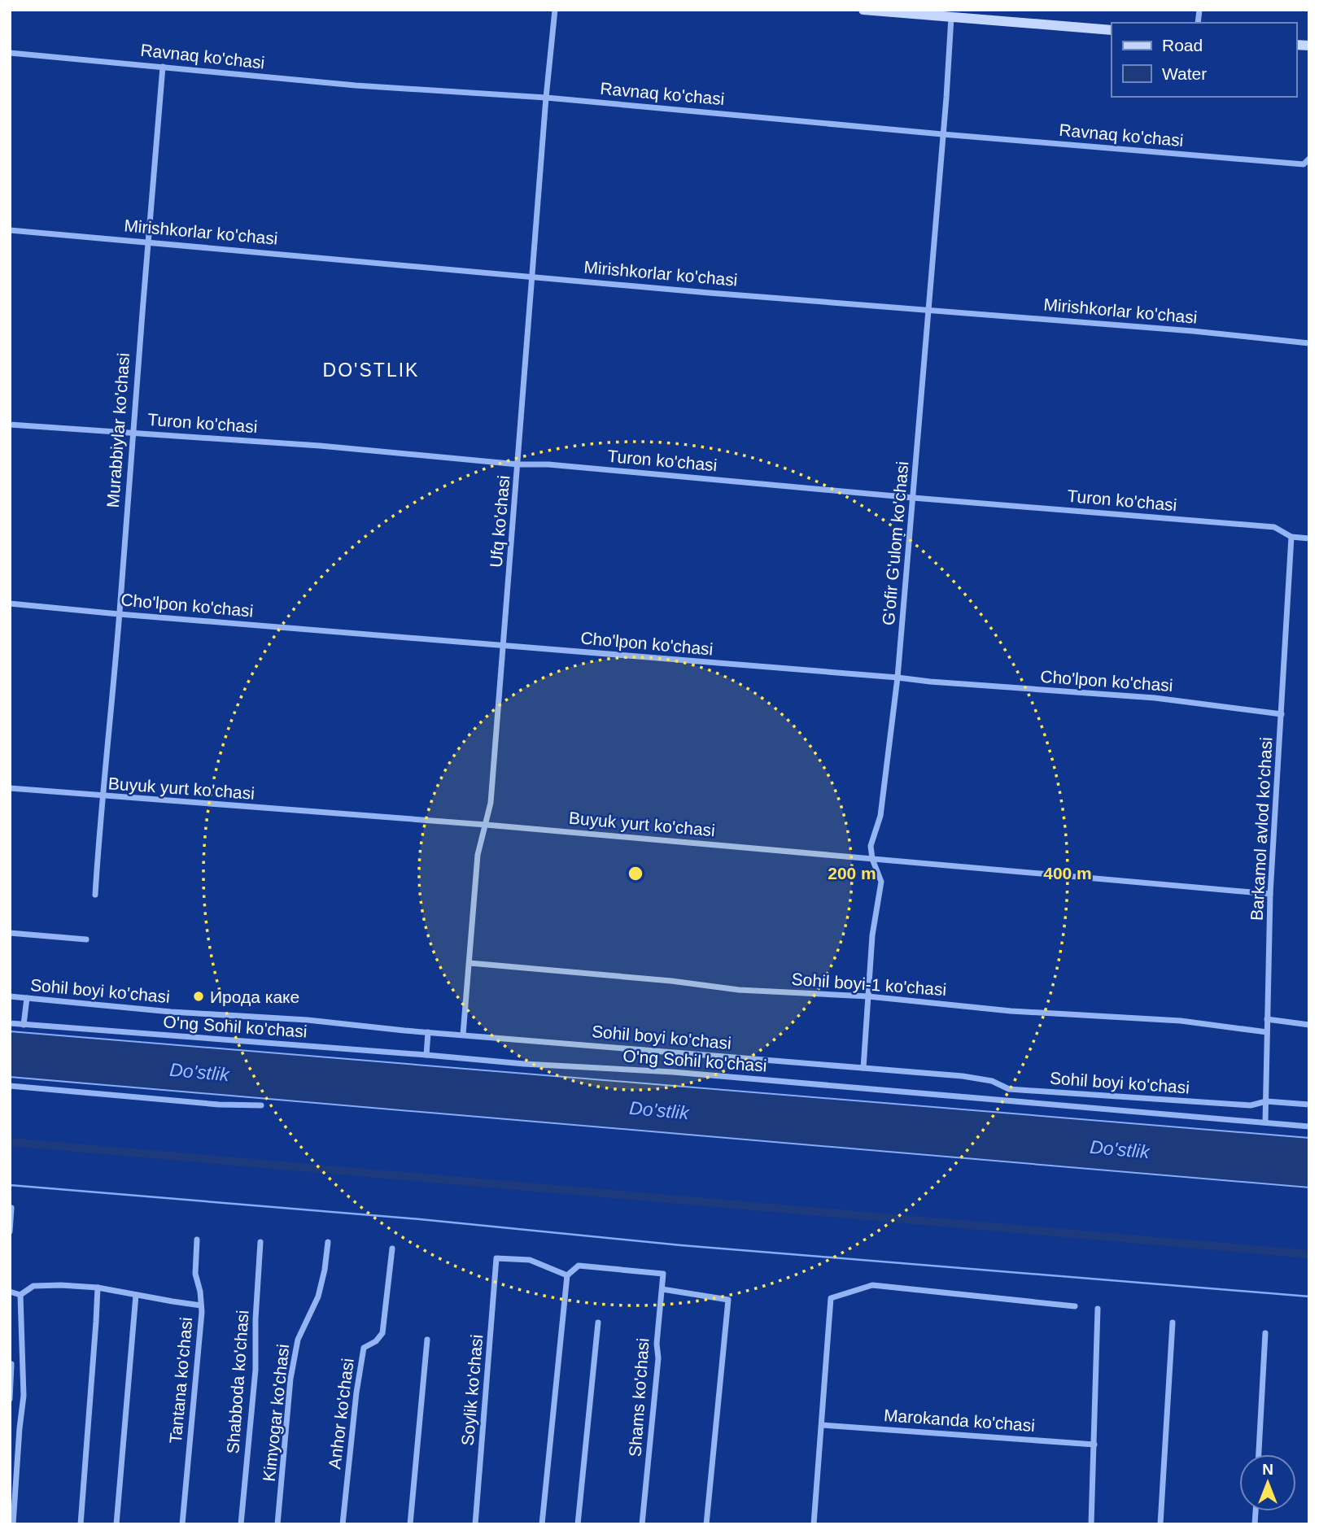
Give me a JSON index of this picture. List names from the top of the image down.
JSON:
{
  "streets": {
    "street": [
      "Ravnaq ko'chasi",
      "Mirishkorlar ko'chasi",
      "Turon ko'chasi",
      "Murabbiylar ko'chasi",
      "Ufq ko'chasi",
      "G'ofir G'ulom ko'chasi",
      "Cho'lpon ko'chasi",
      "Buyuk yurt ko'chasi",
      "Barkamol avlod ko'chasi",
      "Sohil boyi-1 ko'chasi",
      "Sohil boyi ko'chasi",
      "O'ng Sohil ko'chasi",
      "Tantana ko'chasi",
      "Shabboda ko'chasi",
      "Soylik ko'chasi",
      "Shams ko'chasi",
      "Kimyogar ko'chasi",
      "Anhor ko'chasi",
      "Marokanda ko'chasi"
    ]
  },
  "crossings": [
    ["Ravnaq ko'chasi", "Murabbiylar ko'chasi"],
    ["Ravnaq ko'chasi", "Ufq ko'chasi"],
    ["Ravnaq ko'chasi", "G'ofir G'ulom ko'chasi"],
    ["Mirishkorlar ko'chasi", "Murabbiylar ko'chasi"],
    ["Mirishkorlar ko'chasi", "Ufq ko'chasi"],
    ["Mirishkorlar ko'chasi", "G'ofir G'ulom ko'chasi"],
    ["Turon ko'chasi", "Murabbiylar ko'chasi"],
    ["Turon ko'chasi", "Ufq ko'chasi"],
    ["Turon ko'chasi", "G'ofir G'ulom ko'chasi"],
    ["Turon ko'chasi", "Barkamol avlod ko'chasi"],
    ["Murabbiylar ko'chasi", "Cho'lpon ko'chasi"],
    ["Murabbiylar ko'chasi", "Buyuk yurt ko'chasi"],
    ["Ufq ko'chasi", "Cho'lpon ko'chasi"],
    ["Ufq ko'chasi", "Buyuk yurt ko'chasi"],
    ["Ufq ko'chasi", "Sohil boyi-1 ko'chasi"],
    ["Ufq ko'chasi", "Sohil boyi ko'chasi"],
    ["G'ofir G'ulom ko'chasi", "Cho'lpon ko'chasi"],
    ["G'ofir G'ulom ko'chasi", "Buyuk yurt ko'chasi"],
    ["G'ofir G'ulom ko'chasi", "Sohil boyi-1 ko'chasi"],
    ["G'ofir G'ulom ko'chasi", "Sohil boyi ko'chasi"],
    ["Cho'lpon ko'chasi", "Barkamol avlod ko'chasi"],
    ["Buyuk yurt ko'chasi", "Barkamol avlod ko'chasi"],
    ["Barkamol avlod ko'chasi", "Sohil boyi-1 ko'chasi"],
    ["Barkamol avlod ko'chasi", "Sohil boyi ko'chasi"],
    ["Barkamol avlod ko'chasi", "O'ng Sohil ko'chasi"],
    ["Soylik ko'chasi", "Shams ko'chasi"]
  ],
  "districts": ["DO'STLIK"],
  "water": ["Do'stlik"],
  "places": ["Ирода каке"],
  "legend": ["Road", "Water"],
  "north": "top",
  "rings": ["200 m", "400 m"]
}
